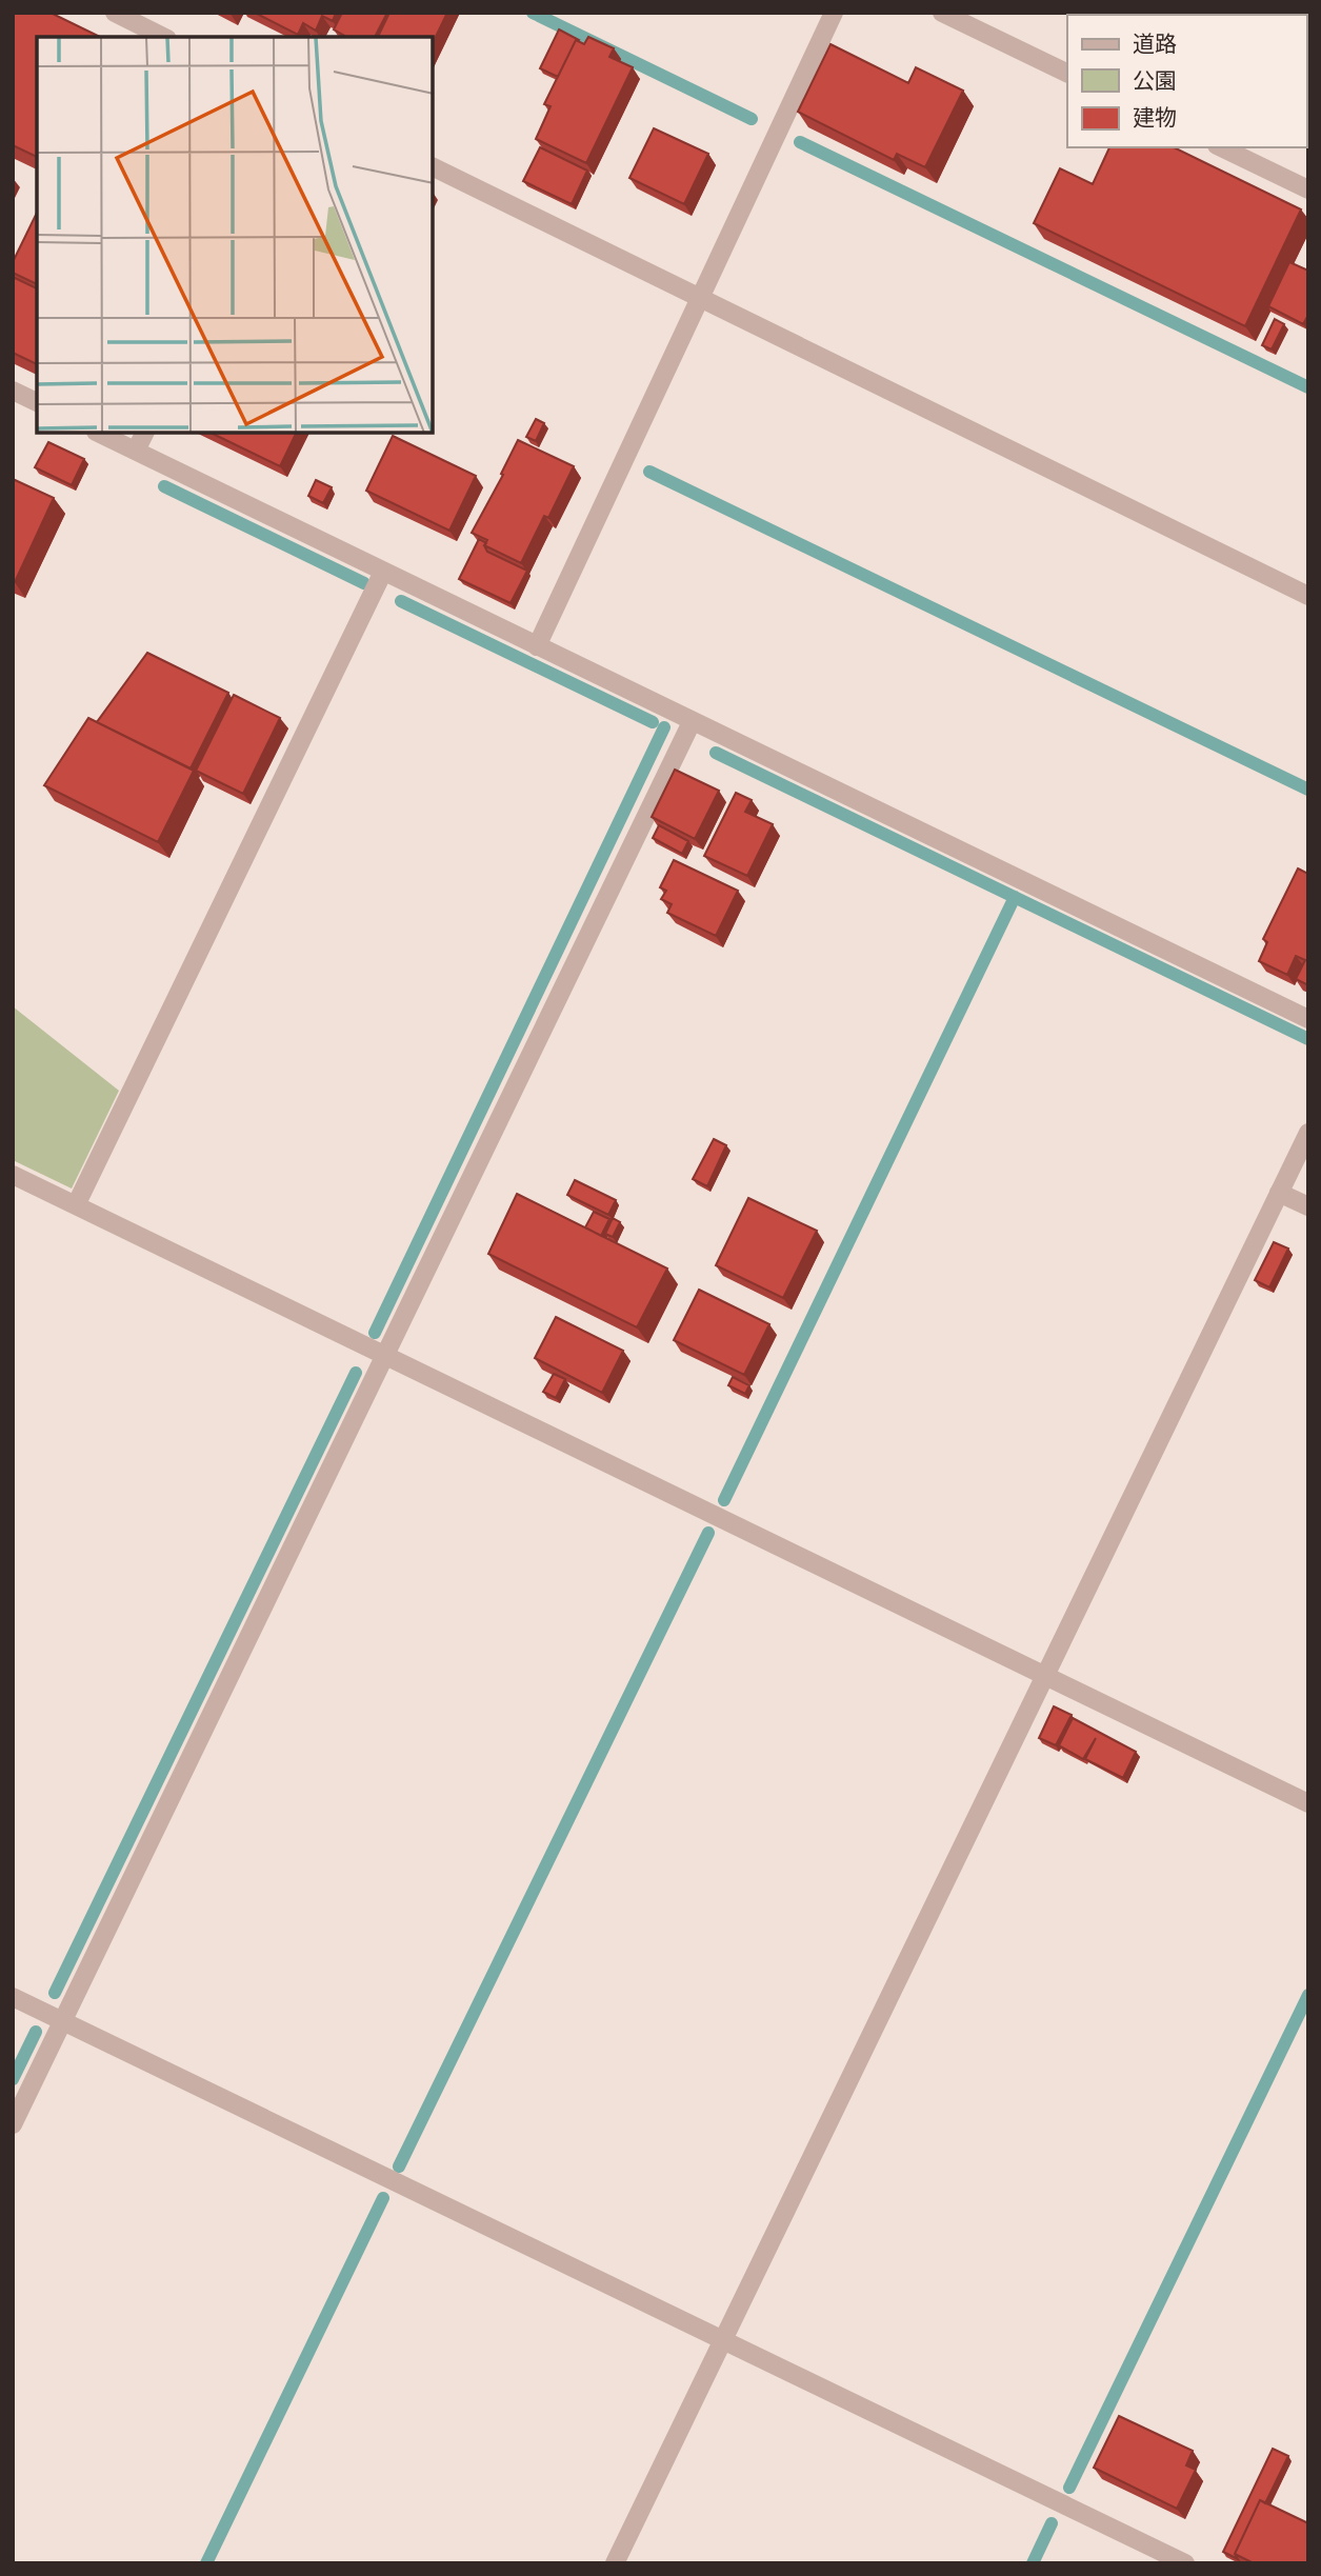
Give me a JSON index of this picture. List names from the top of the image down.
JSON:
{
  "legend": ["道路", "公園", "建物"]
}
